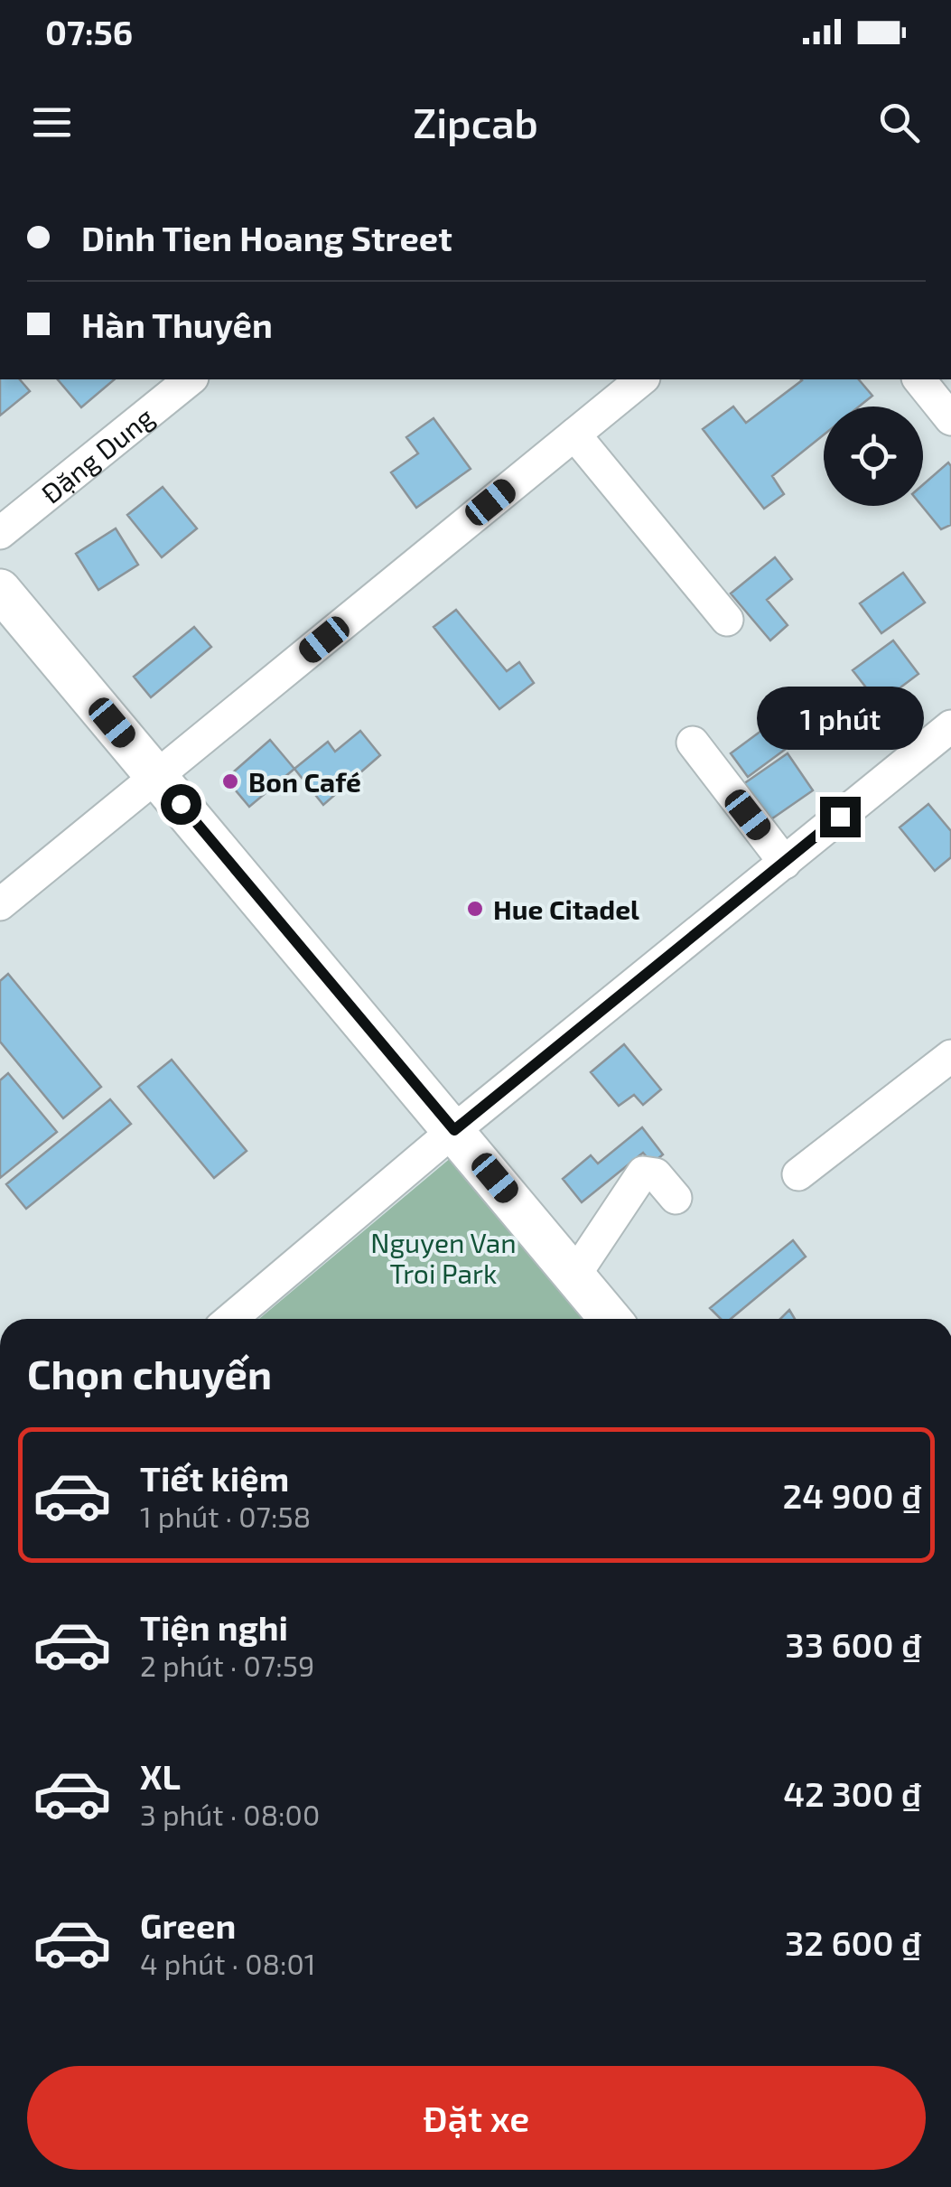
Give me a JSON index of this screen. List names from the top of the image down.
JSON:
{
  "streets": {
    "street": ["Đặng Dung"]
  },
  "parks": ["Nguyen Van Troi Park"],
  "places": ["Bon Café", "Hue Citadel"],
  "page": {
    "status": "07:56",
    "header": "Zipcab",
    "banner": ["Dinh Tien Hoang Street", "Hàn Thuyên"],
    "bubble": "1 phút",
    "heading": "Chọn chuyến",
    "list": [
      {
        "name": "Tiết kiệm",
        "note": "1 phút · 07:58",
        "value": "24 900 ₫"
      },
      {
        "name": "Tiện nghi",
        "note": "2 phút · 07:59",
        "value": "33 600 ₫"
      },
      {
        "name": "XL",
        "note": "3 phút · 08:00",
        "value": "42 300 ₫"
      },
      {
        "name": "Green",
        "note": "4 phút · 08:01",
        "value": "32 600 ₫"
      }
    ],
    "buttons": "Đặt xe"
  }
}
